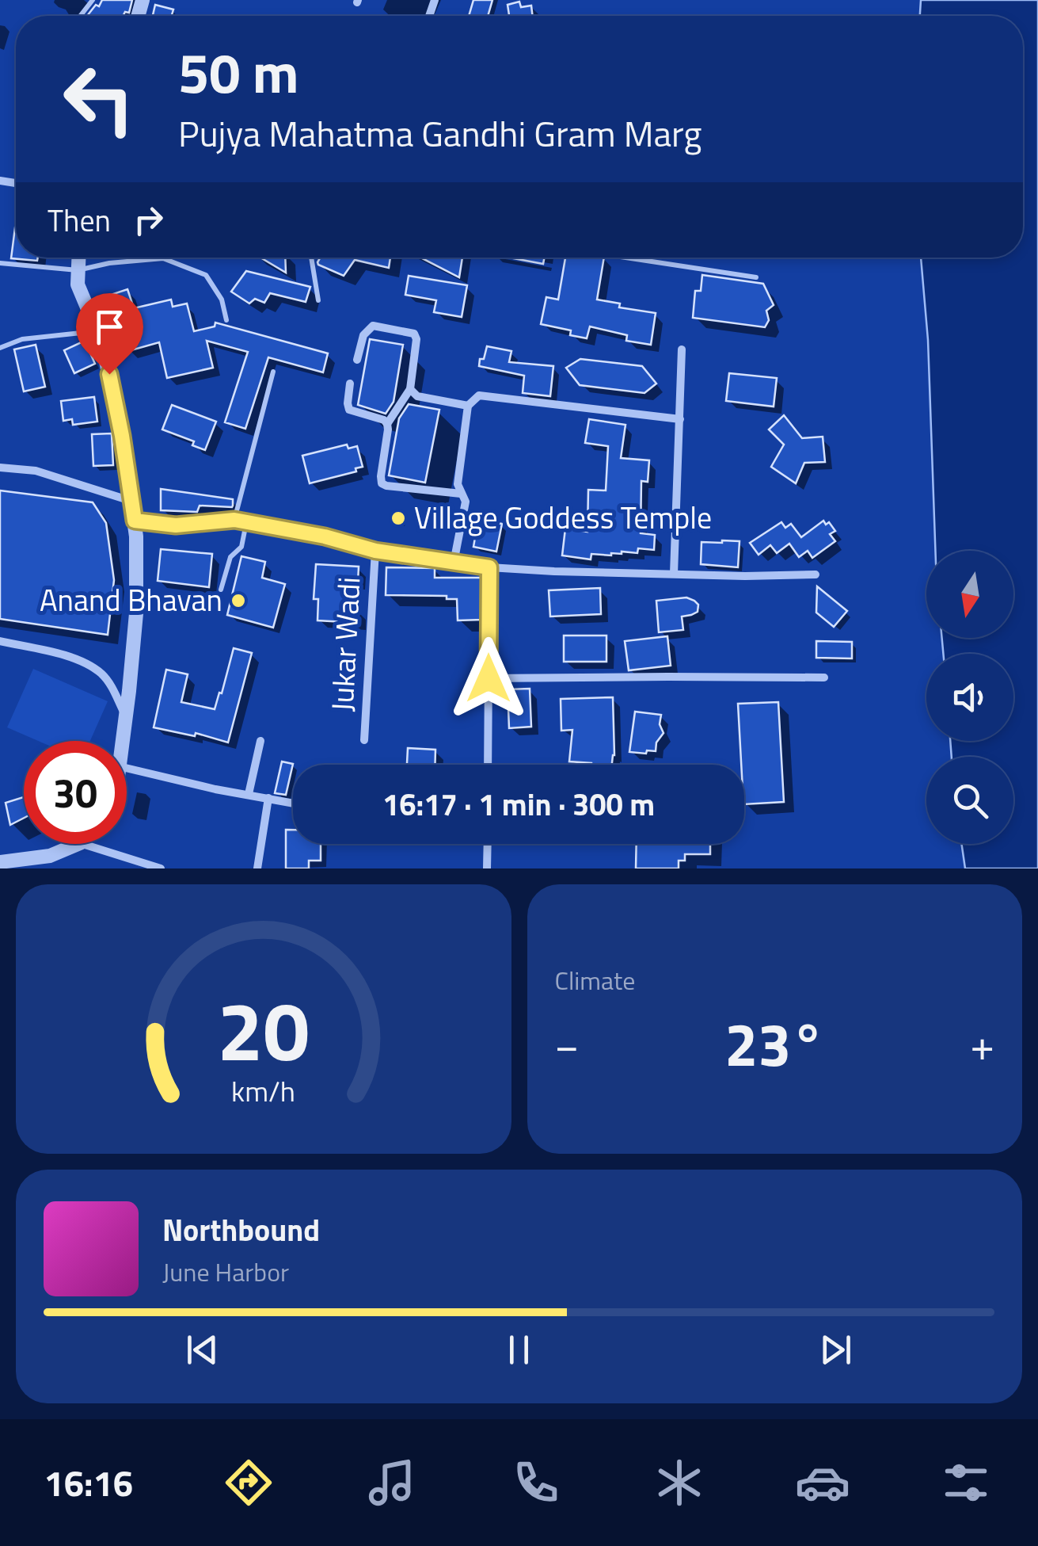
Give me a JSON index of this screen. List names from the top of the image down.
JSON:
{
  "streets": {
    "street": ["Jukar Wadi"]
  },
  "places": ["Village Goddess Temple", "Anand Bhavan"],
  "north": "bottom",
  "page": {
    "turn": ["50 m", "Pujya Mahatma Gandhi Gram Marg"],
    "then": "Then",
    "limit": "30",
    "trip": "16:17 · 1 min · 300 m",
    "tile": "Climate",
    "heat": ["−", "23°", "+"],
    "song": ["Northbound", "June Harbor"],
    "tabs": "16:16",
    "gauge": ["20", "km/h"]
  }
}
